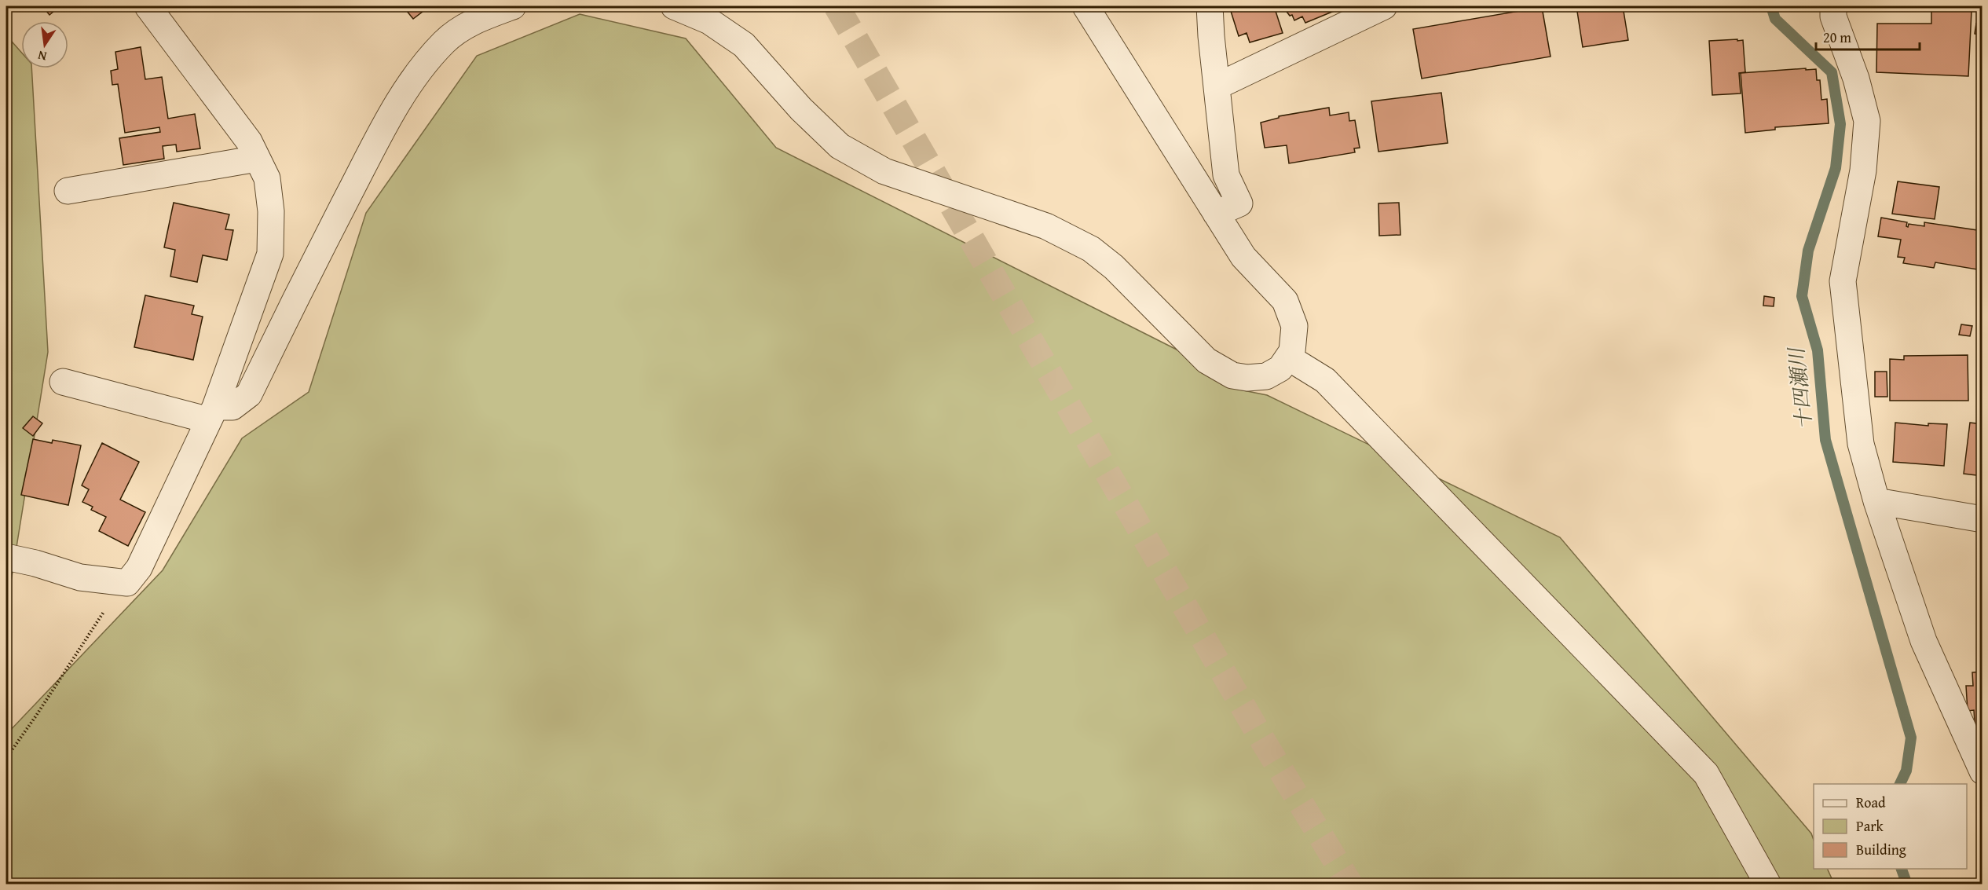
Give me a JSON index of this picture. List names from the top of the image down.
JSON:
{
  "water": ["十四瀬川"],
  "legend": ["Road", "Park", "Building"],
  "scale_bar": "20 m",
  "north": "bottom"
}
